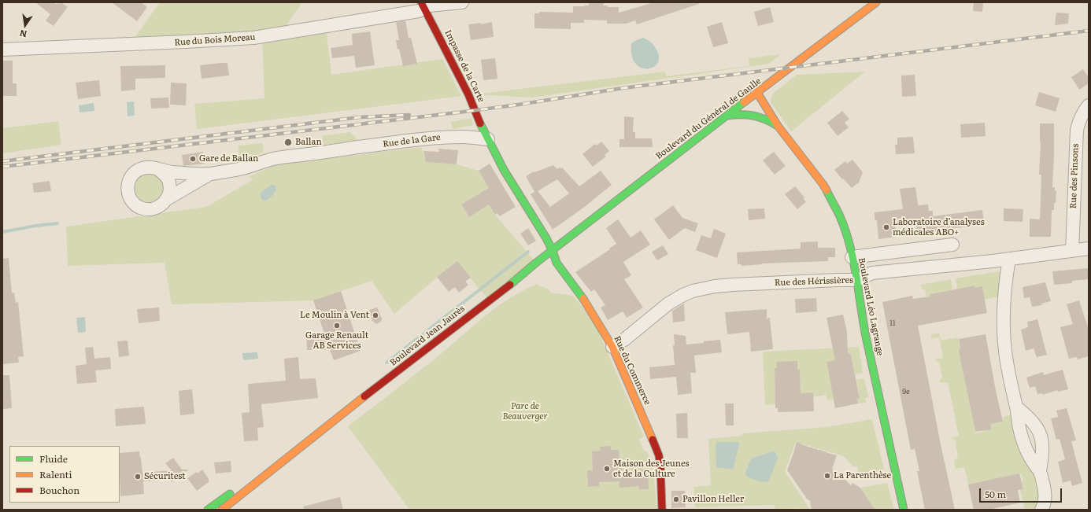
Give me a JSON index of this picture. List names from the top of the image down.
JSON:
{
  "streets": {
    "street": [
      "Rue du Bois Moreau",
      "Impasse de la Carte",
      "Boulevard du Général de Gaulle",
      "Rue de la Gare",
      "Rue des Pinsons",
      "Rue des Hérissières",
      "Boulevard Léo Lagrange",
      "Boulevard Jean Jaurès",
      "Rue du Commerce"
    ]
  },
  "crossings": [
    ["Rue du Bois Moreau", "Impasse de la Carte"],
    ["Impasse de la Carte", "Rue de la Gare"],
    ["Boulevard du Général de Gaulle", "Boulevard Léo Lagrange"],
    ["Boulevard du Général de Gaulle", "Boulevard Jean Jaurès"],
    ["Boulevard du Général de Gaulle", "Rue du Commerce"],
    ["Rue des Pinsons", "Rue des Hérissières"],
    ["Rue des Hérissières", "Boulevard Léo Lagrange"],
    ["Rue des Hérissières", "Rue du Commerce"],
    ["Boulevard Jean Jaurès", "Rue du Commerce"]
  ],
  "parks": ["Parc de Beauverger"],
  "places": [
    "Ballan",
    "Gare de Ballan",
    "Laboratoire d’analyses médicales ABO+",
    "Le Moulin à Vent",
    "Garage Renault AB Services",
    "Maison des Jeunes et de la Culture",
    "La Parenthèse",
    "Sécuritest",
    "Pavillon Heller"
  ],
  "house_numbers": ["11", "9e"],
  "legend": ["Fluide", "Ralenti", "Bouchon"],
  "scale_bar": "50 m",
  "north": "bottom"
}
